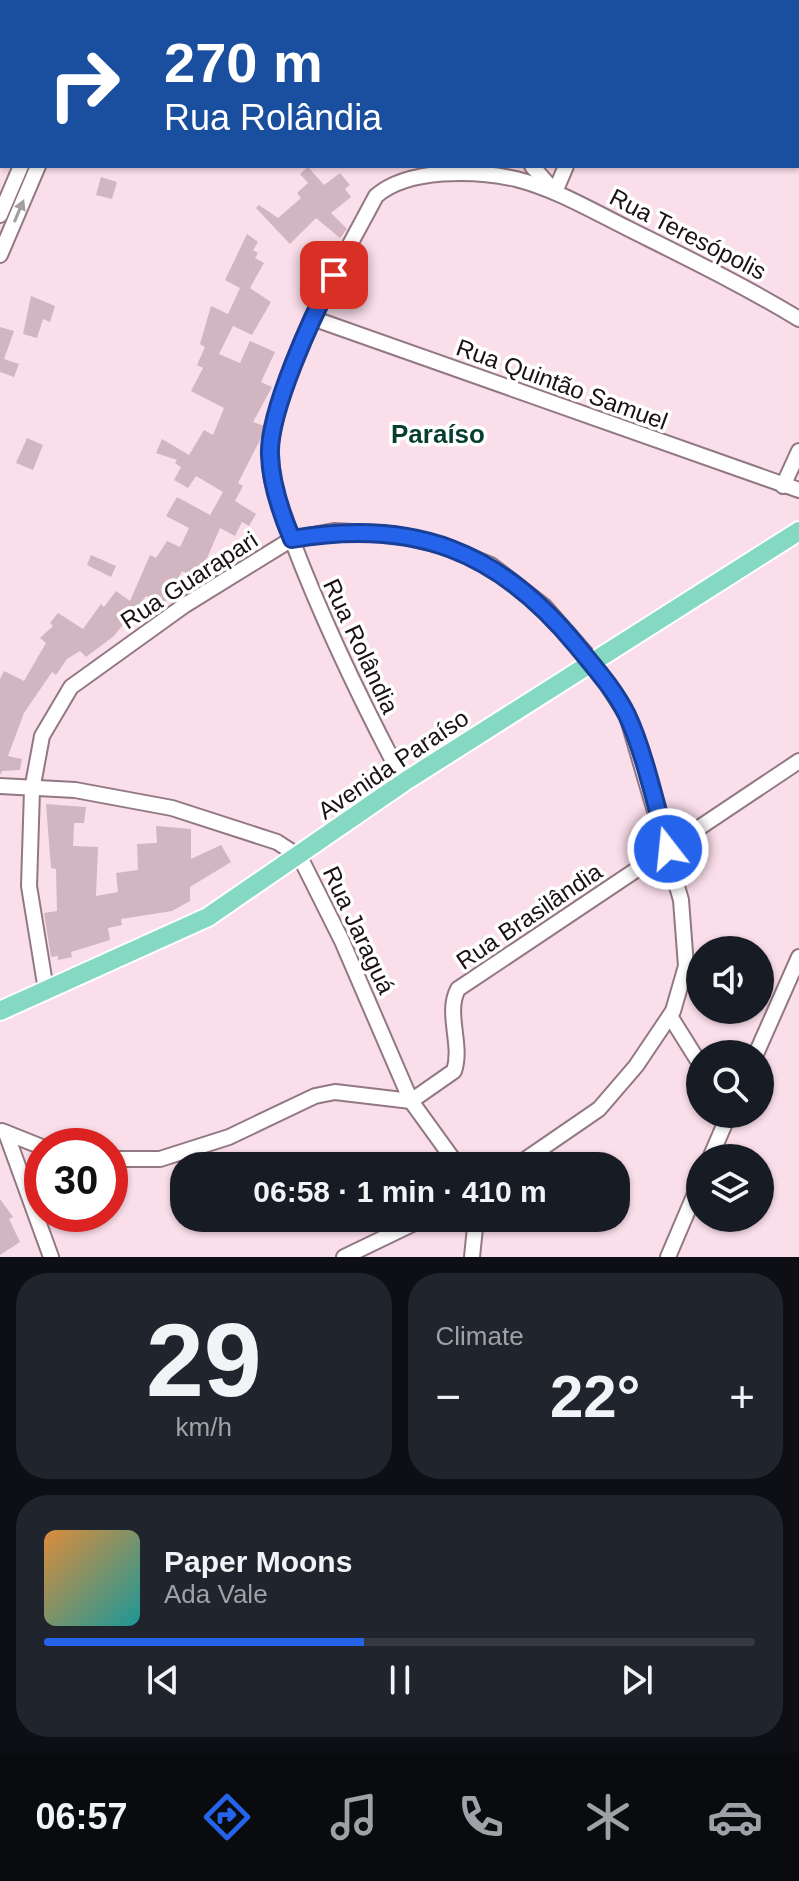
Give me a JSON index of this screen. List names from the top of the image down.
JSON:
{
  "streets": {
    "main road": ["Avenida Paraíso"],
    "street": [
      "Rua Teresópolis",
      "Rua Quintão Samuel",
      "Rua Guarapari",
      "Rua Rolândia",
      "Rua Brasilândia",
      "Rua Jaraguá"
    ]
  },
  "crossings": [
    ["Rua Teresópolis", "Rua Rolândia"],
    ["Rua Quintão Samuel", "Rua Rolândia"],
    ["Rua Guarapari", "Rua Rolândia"],
    ["Rua Guarapari", "Avenida Paraíso"],
    ["Rua Guarapari", "Rua Brasilândia"],
    ["Rua Guarapari", "Rua Jaraguá"],
    ["Rua Rolândia", "Avenida Paraíso"],
    ["Avenida Paraíso", "Rua Jaraguá"],
    ["Rua Brasilândia", "Rua Jaraguá"]
  ],
  "districts": ["Paraíso"],
  "page": {
    "turn": ["270 m", "Rua Rolândia"],
    "limit": "30",
    "trip": "06:58 · 1 min · 410 m",
    "tile": [
      ["29", "km/h"],
      "Climate"
    ],
    "heat": ["−", "22°", "+"],
    "song": ["Paper Moons", "Ada Vale"],
    "tabs": "06:57"
  }
}
